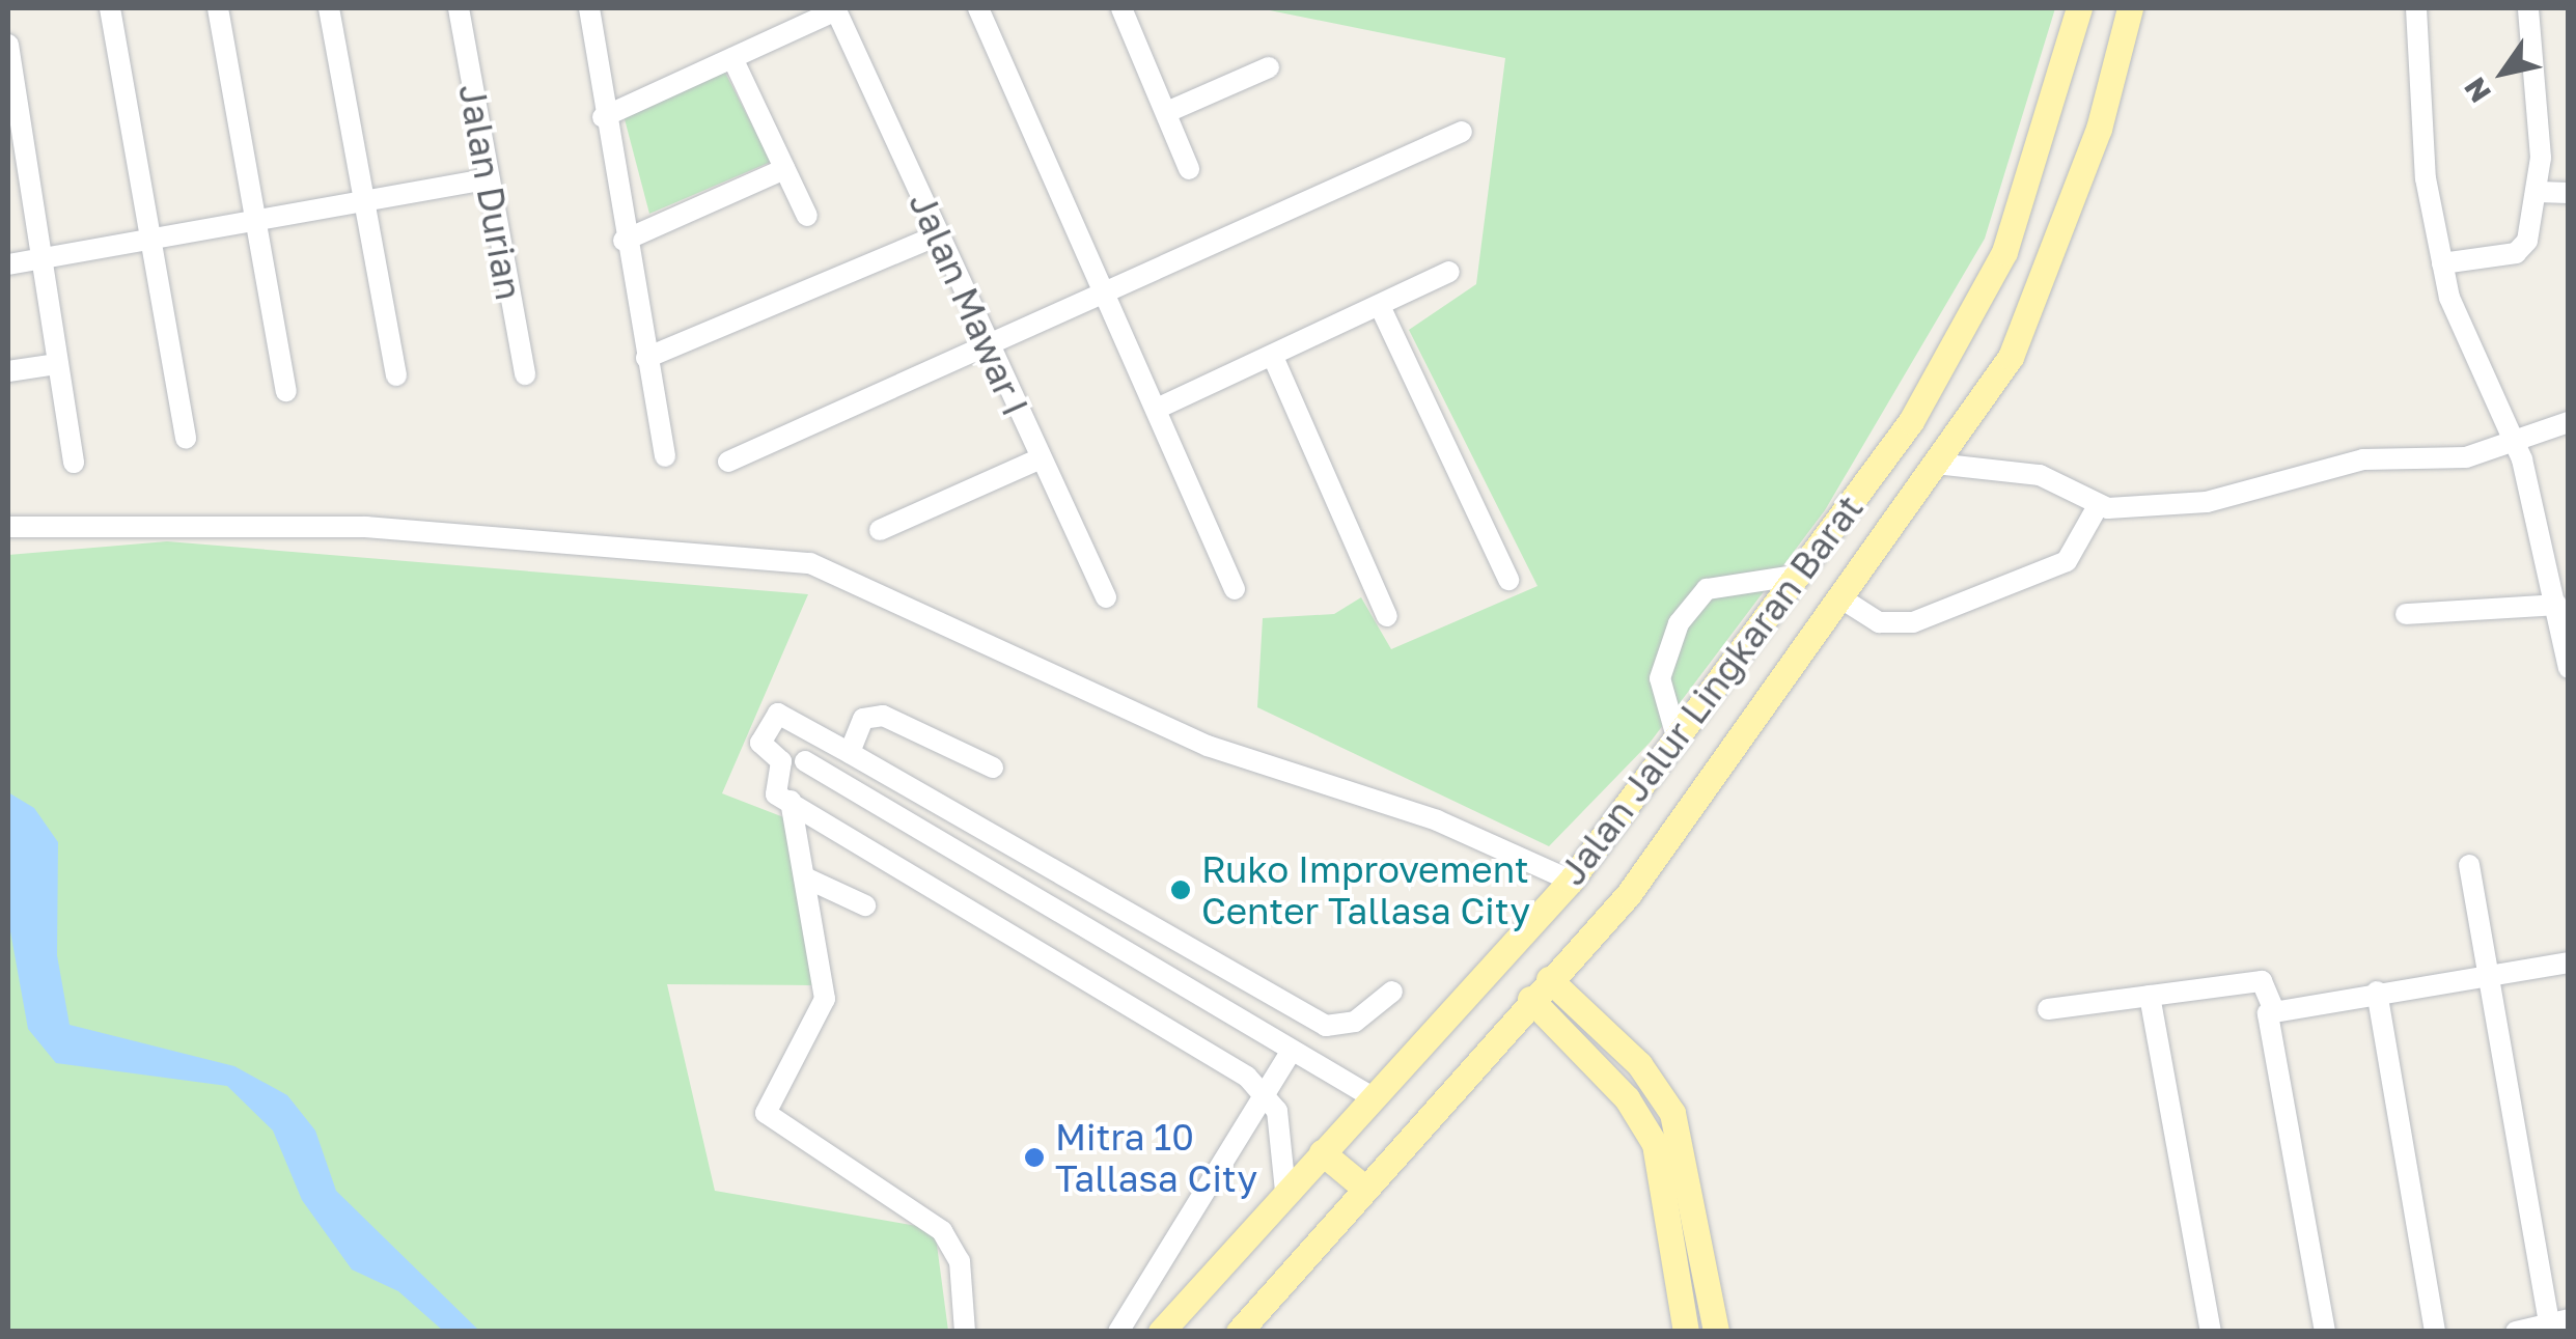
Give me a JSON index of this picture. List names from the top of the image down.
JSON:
{
  "streets": {
    "main road": ["Jalan Jalur Lingkaran Barat"],
    "street": ["Jalan Durian", "Jalan Mawar I"]
  },
  "places": ["Ruko Improvement Center Tallasa City", "Mitra 10 Tallasa City"],
  "north": "bottom left"
}
